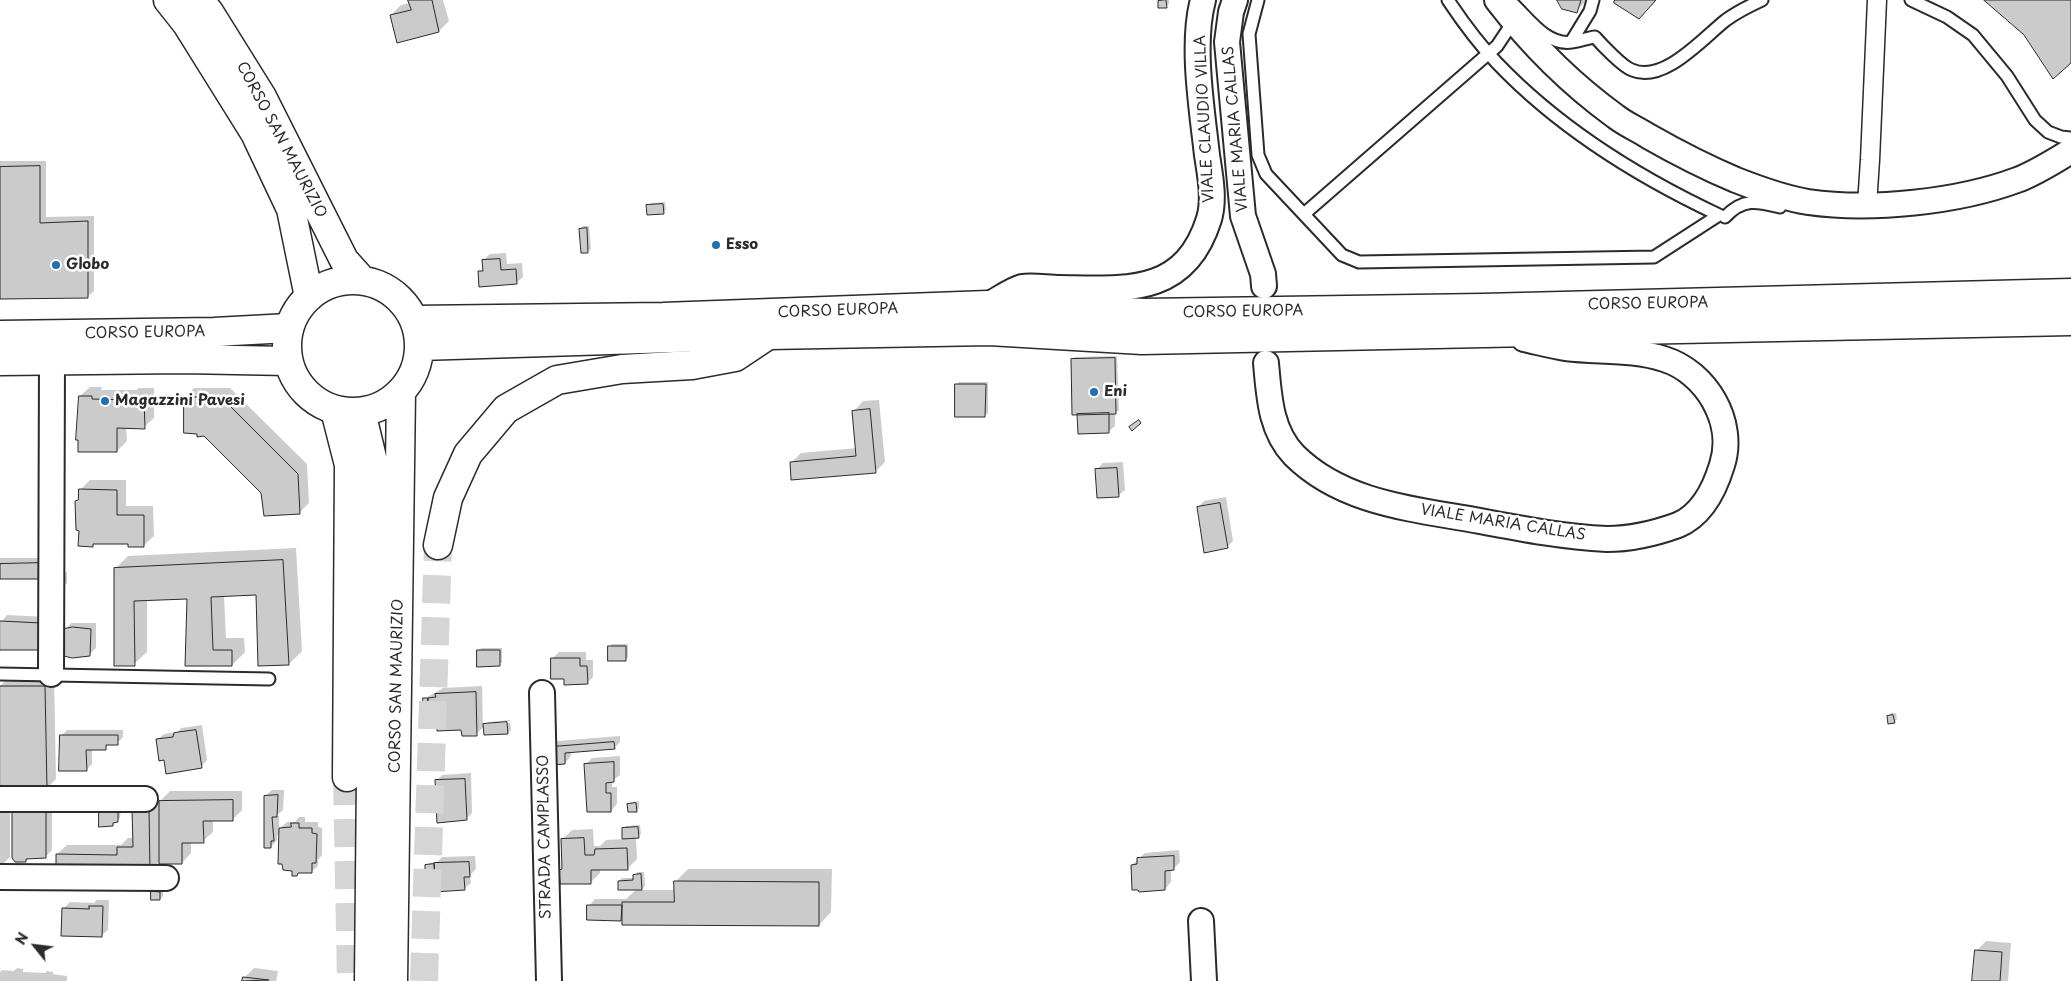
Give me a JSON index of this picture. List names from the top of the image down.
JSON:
{
  "streets": {
    "main road": ["CORSO SAN MAURIZIO", "CORSO EUROPA"],
    "street": ["VIALE CLAUDIO VILLA", "VIALE MARIA CALLAS", "STRADA CAMPLASSO"]
  },
  "crossings": [
    ["VIALE CLAUDIO VILLA", "CORSO EUROPA"],
    ["VIALE MARIA CALLAS", "CORSO EUROPA"],
    ["CORSO SAN MAURIZIO", "CORSO EUROPA"]
  ],
  "places": [
    "Esso",
    "Globo",
    "Eni",
    "Magazzini Pavesi"
  ],
  "north": "top left"
}
